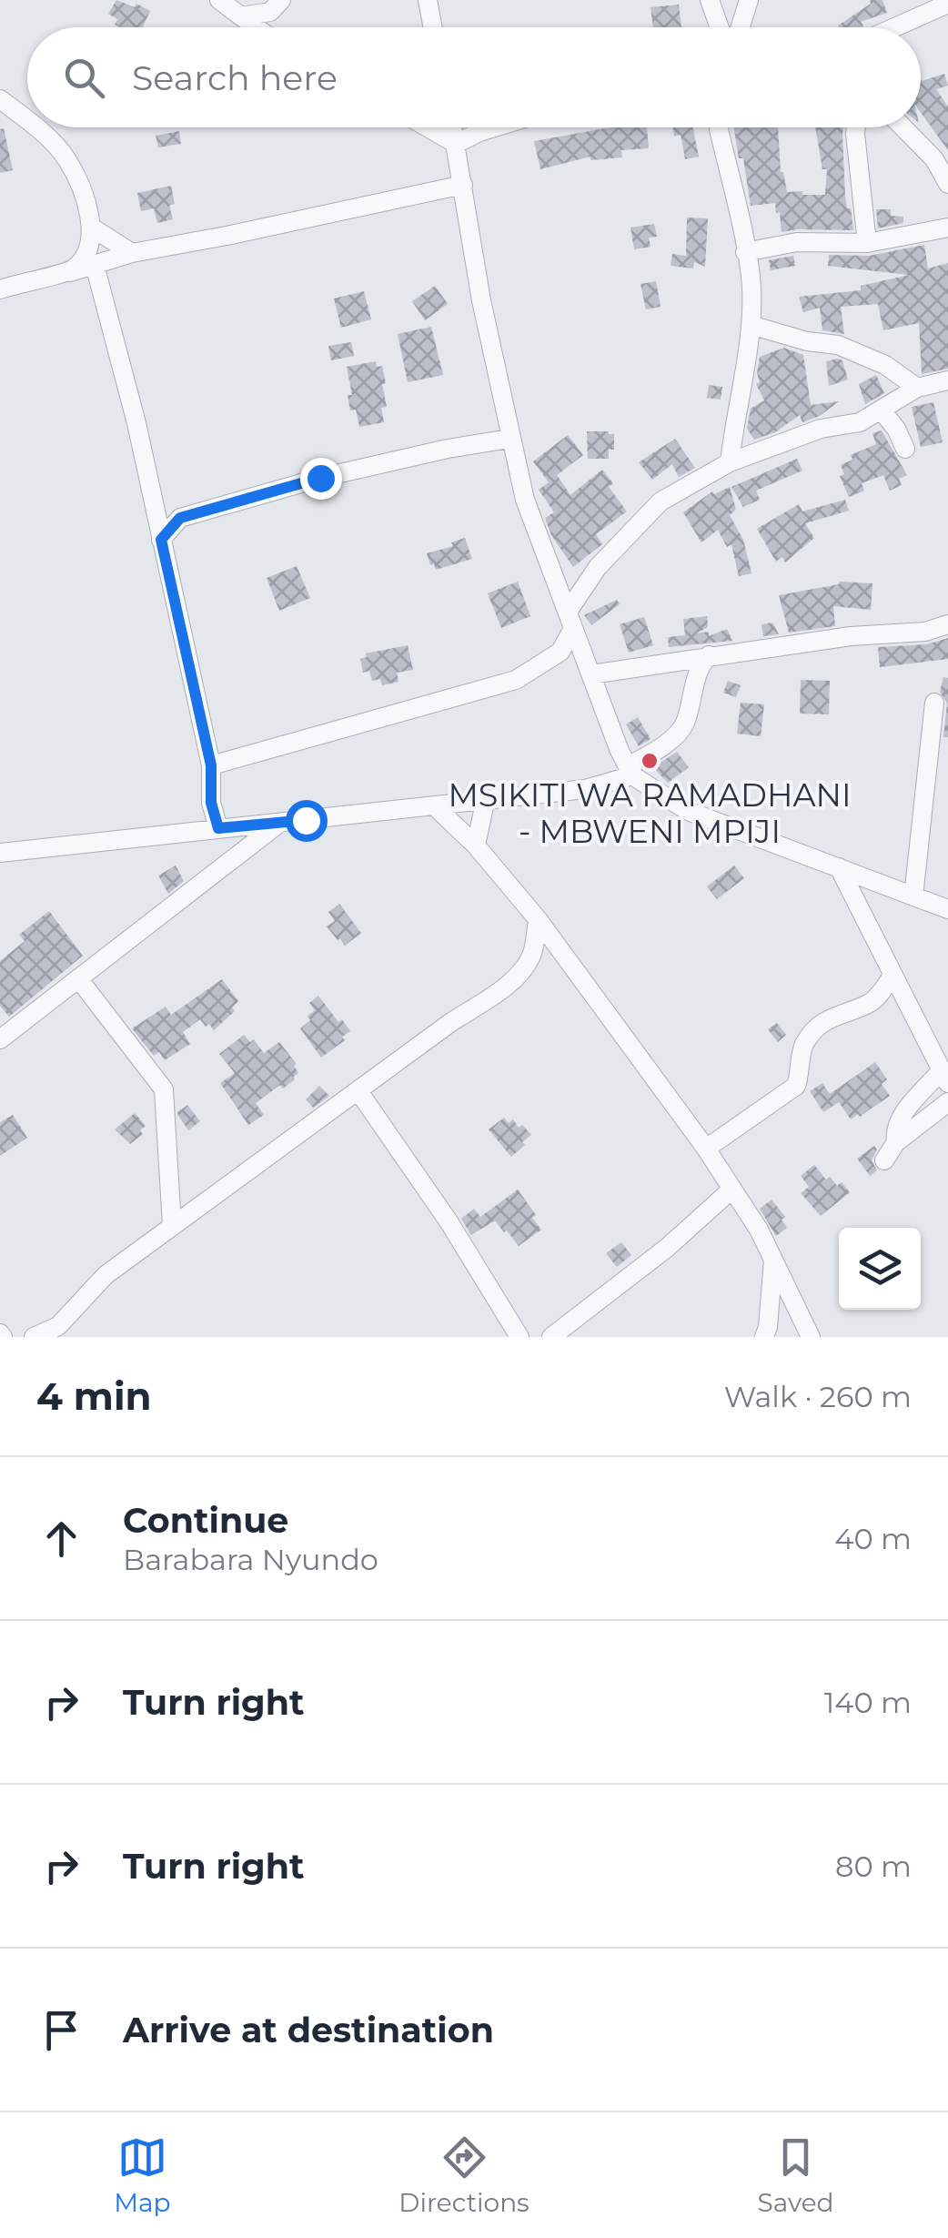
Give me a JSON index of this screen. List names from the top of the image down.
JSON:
{
  "places": ["MSIKITI WA RAMADHANI - MBWENI MPIJI"],
  "page": {
    "search": "Search here",
    "heading": ["4 min", "Walk · 260 m"],
    "list": [
      ["Continue", "Barabara Nyundo", "40 m"],
      ["Turn right", "140 m"],
      ["Turn right", "80 m"],
      "Arrive at destination"
    ],
    "nav": ["Map", "Directions", "Saved"]
  }
}
